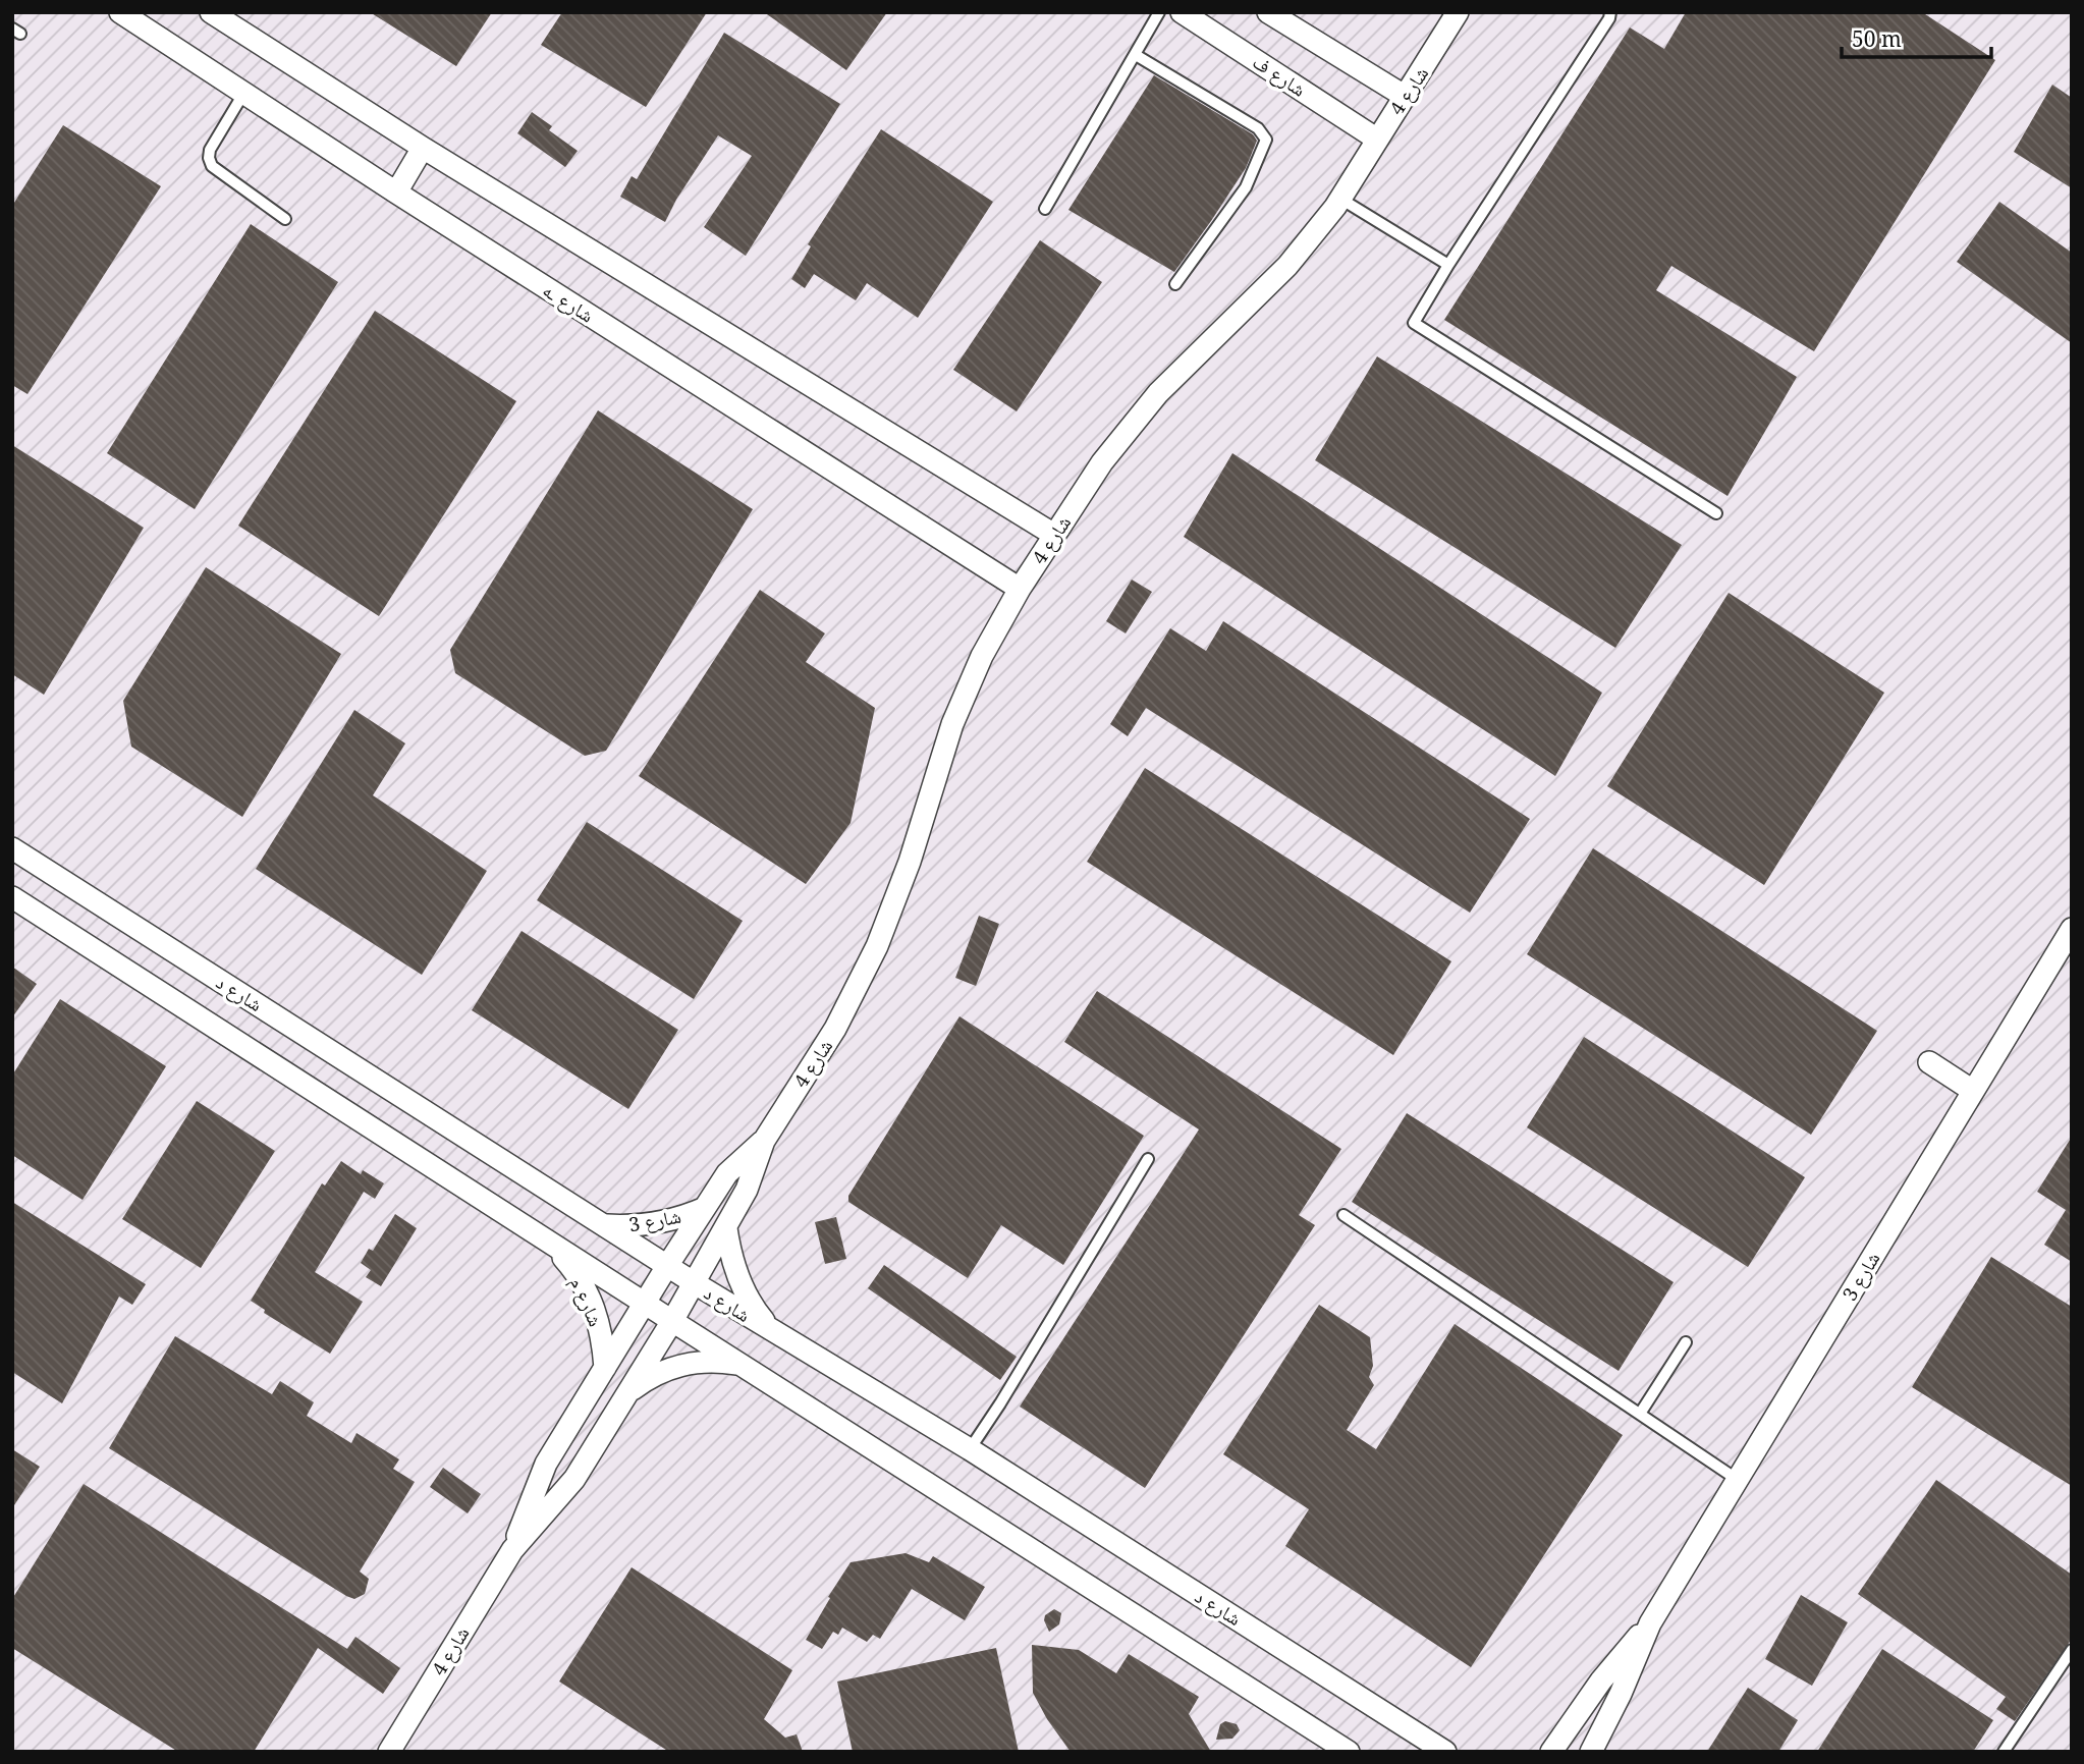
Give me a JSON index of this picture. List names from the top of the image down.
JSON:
{
  "streets": {
    "street": [
      "شارع ف",
      "شارع 4",
      "شارع ـه",
      "شارع د",
      "شارع 3",
      "شارع م"
    ]
  },
  "crossings": [
    ["شارع ف", "شارع 4"],
    ["شارع 4", "شارع ـه"],
    ["شارع 4", "شارع د"],
    ["شارع 4", "شارع 3"],
    ["شارع 4", "شارع م"],
    ["شارع د", "شارع 3"]
  ],
  "scale_bar": "50 m"
}
